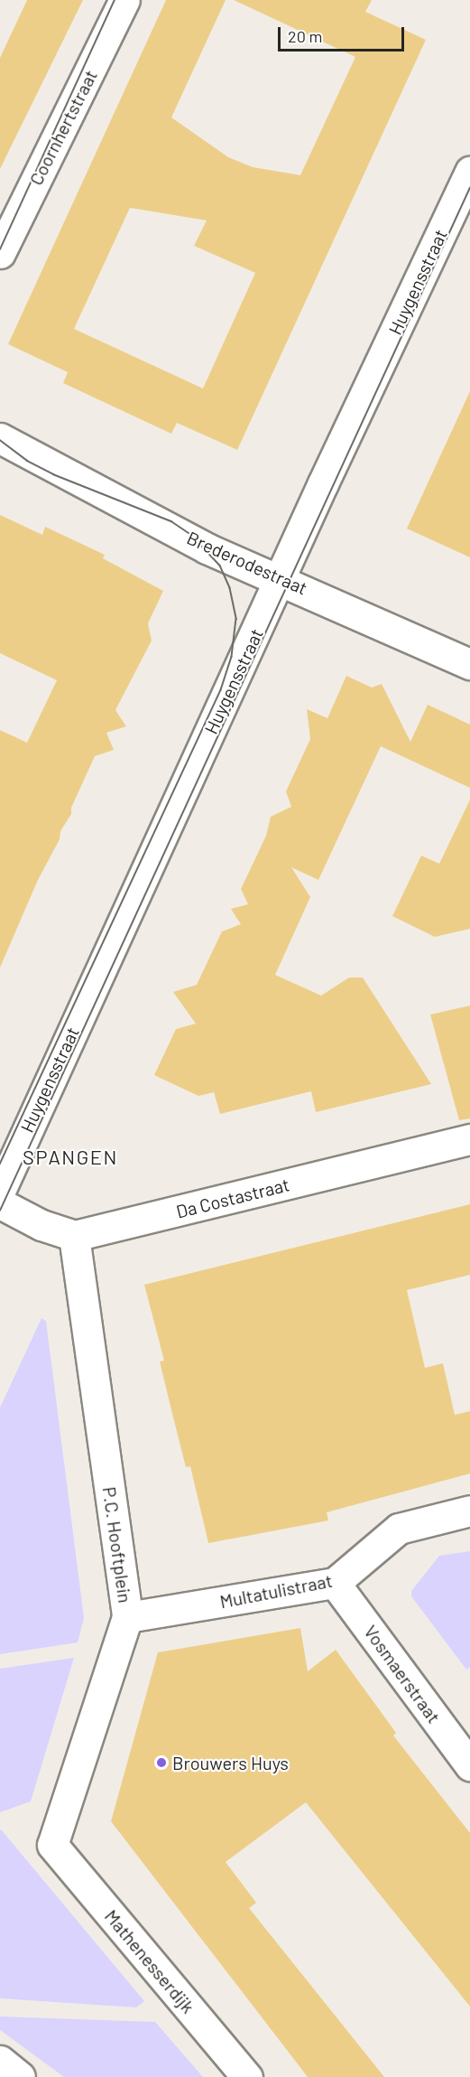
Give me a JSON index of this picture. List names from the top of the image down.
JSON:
{
  "streets": {
    "street": [
      "Coornhertstraat",
      "Huygensstraat",
      "Brederodestraat",
      "Da Costastraat",
      "P.C. Hooftplein",
      "Multatulistraat",
      "Vosmaerstraat",
      "Mathenesserdijk"
    ]
  },
  "crossings": [
    ["Huygensstraat", "Brederodestraat"],
    ["Da Costastraat", "P.C. Hooftplein"],
    ["P.C. Hooftplein", "Multatulistraat"],
    ["P.C. Hooftplein", "Mathenesserdijk"],
    ["Multatulistraat", "Vosmaerstraat"]
  ],
  "districts": ["SPANGEN"],
  "places": ["Brouwers Huys"],
  "scale_bar": "20 m"
}
